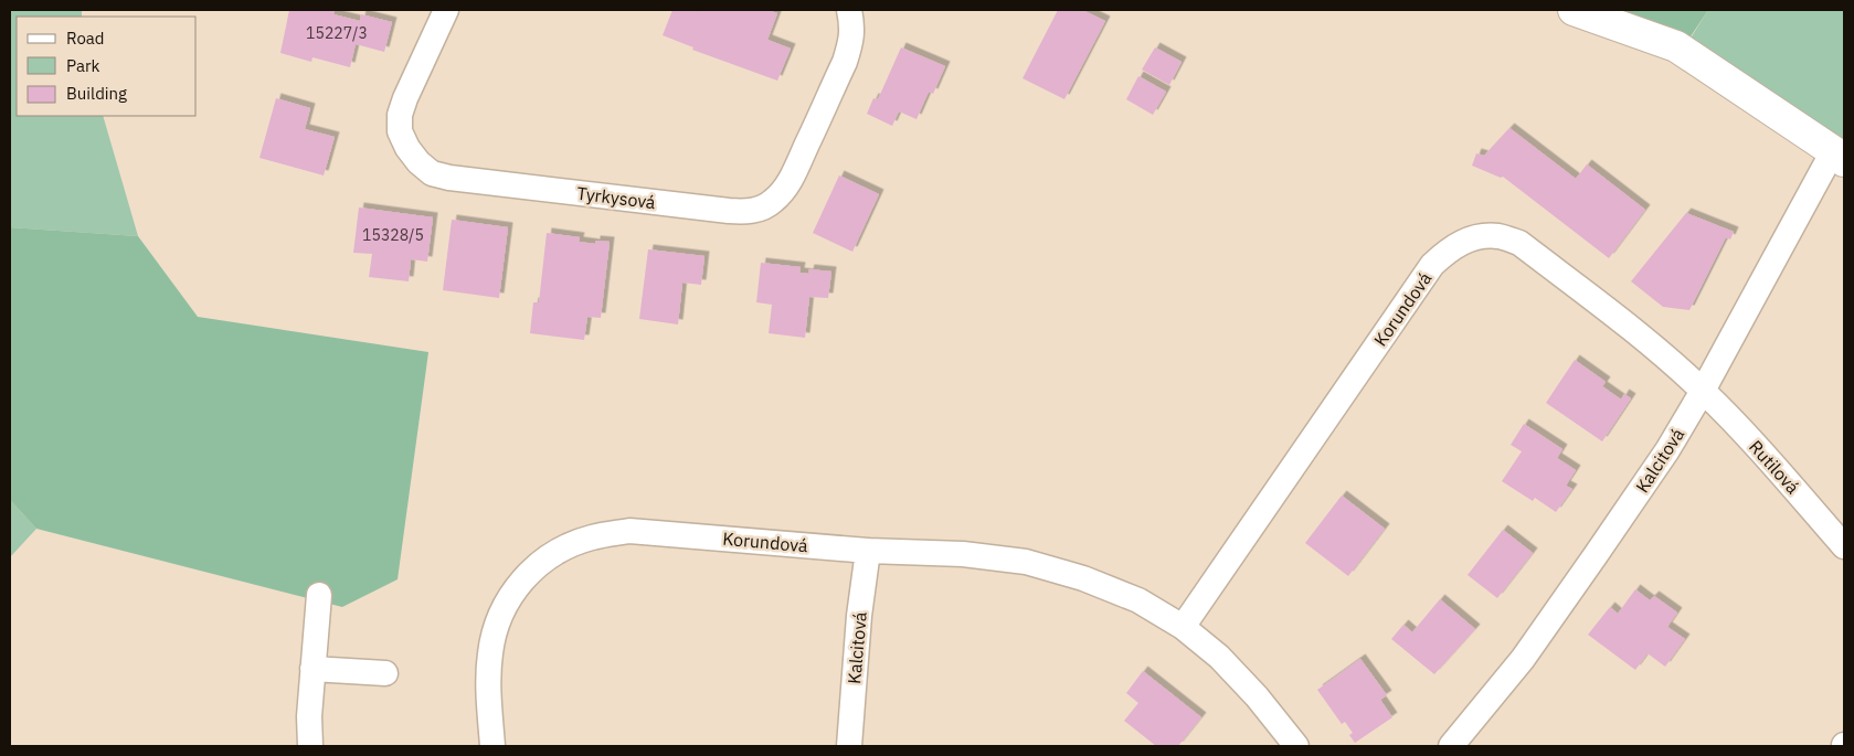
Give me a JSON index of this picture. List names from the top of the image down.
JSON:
{
  "streets": {
    "street": [
      "Tyrkysová",
      "Korundová",
      "Kalcitová",
      "Rutilová"
    ]
  },
  "crossings": [
    ["Korundová", "Kalcitová"],
    ["Korundová", "Rutilová"],
    ["Kalcitová", "Rutilová"]
  ],
  "house_numbers": ["15227/3", "15328/5"],
  "legend": ["Road", "Park", "Building"]
}
